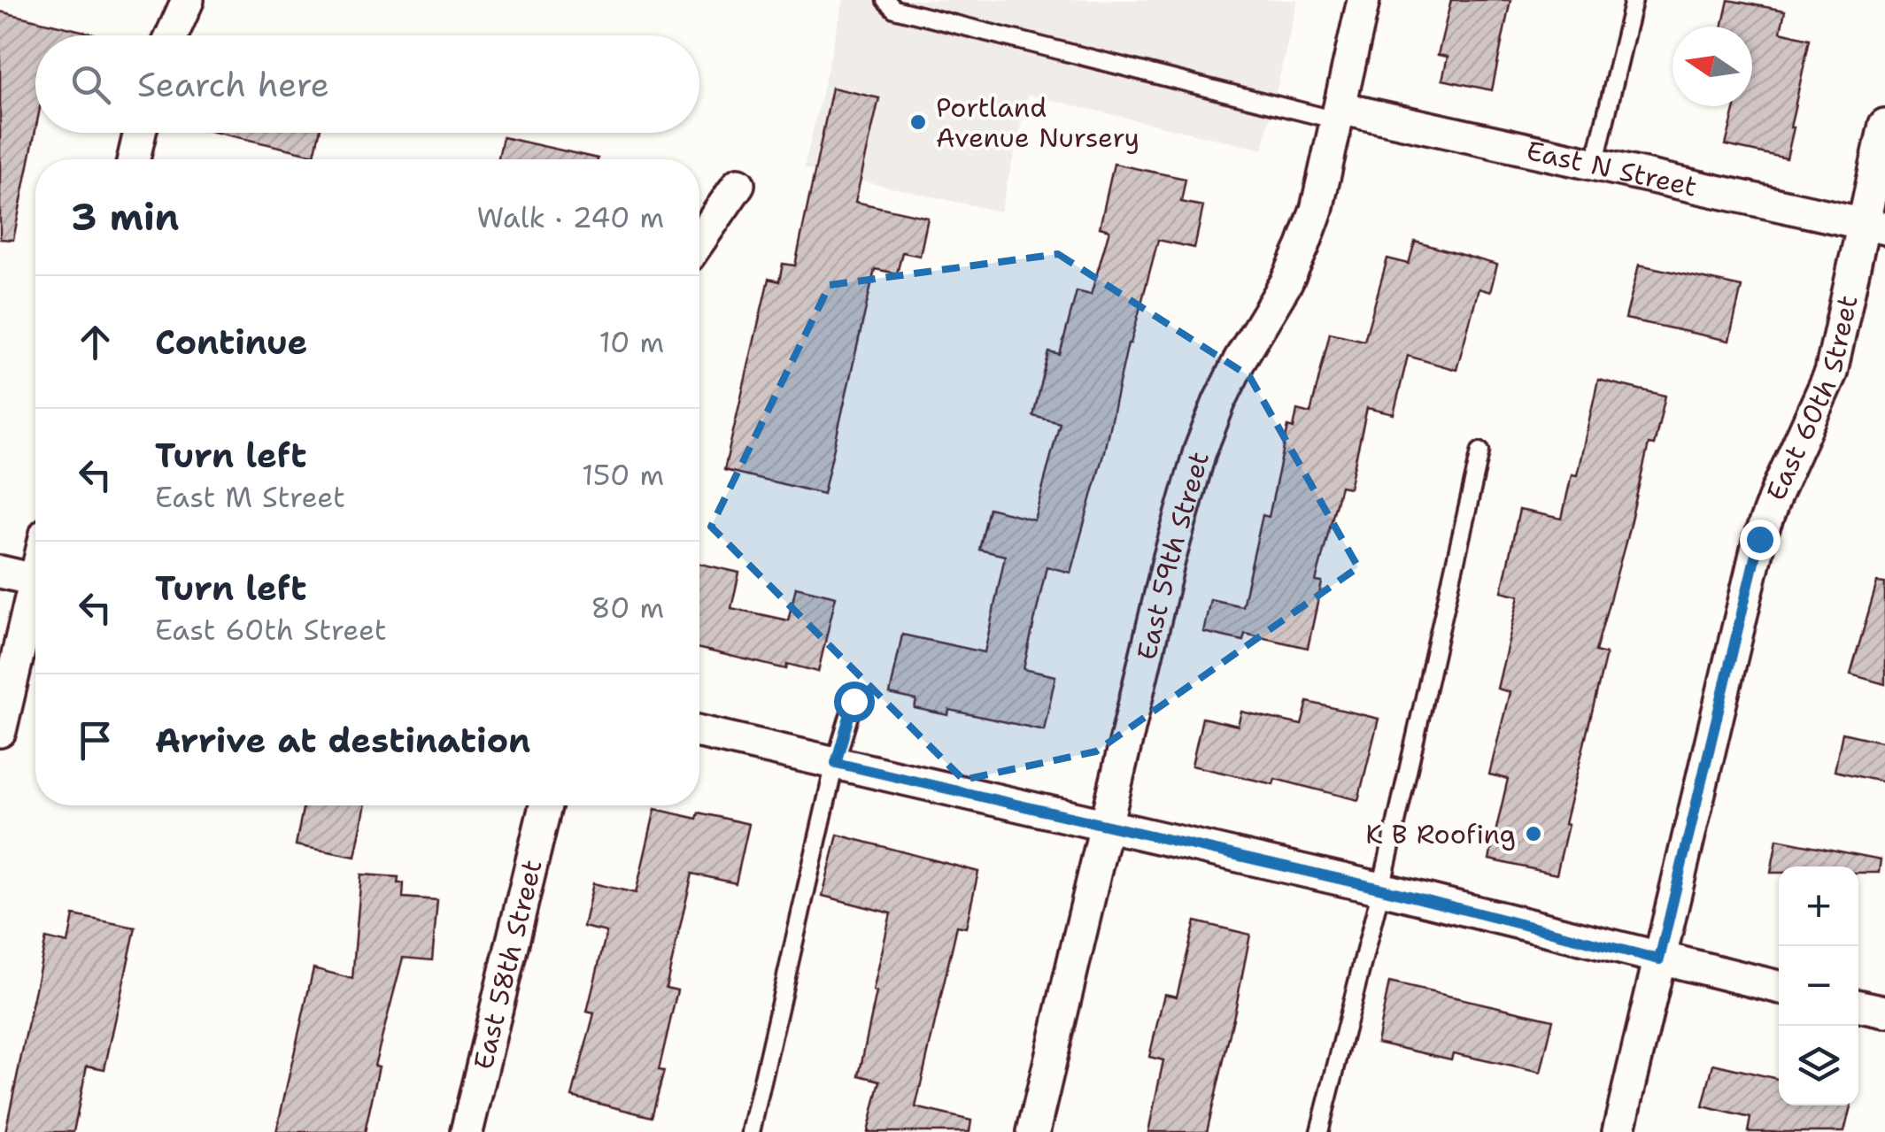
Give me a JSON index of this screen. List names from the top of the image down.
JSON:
{
  "streets": {
    "street": [
      "East N Street",
      "East 60th Street",
      "East 59th Street",
      "East 58th Street"
    ]
  },
  "crossings": [
    ["East N Street", "East 60th Street"],
    ["East N Street", "East 59th Street"]
  ],
  "places": ["Portland Avenue Nursery", "K B Roofing"],
  "north": "left",
  "page": {
    "search": "Search here",
    "heading": ["3 min", "Walk · 240 m"],
    "list": [
      ["Continue", "10 m"],
      ["Turn left", "East M Street", "150 m"],
      ["Turn left", "East 60th Street", "80 m"],
      "Arrive at destination"
    ],
    "map_buttons": ["+", "−"]
  }
}
